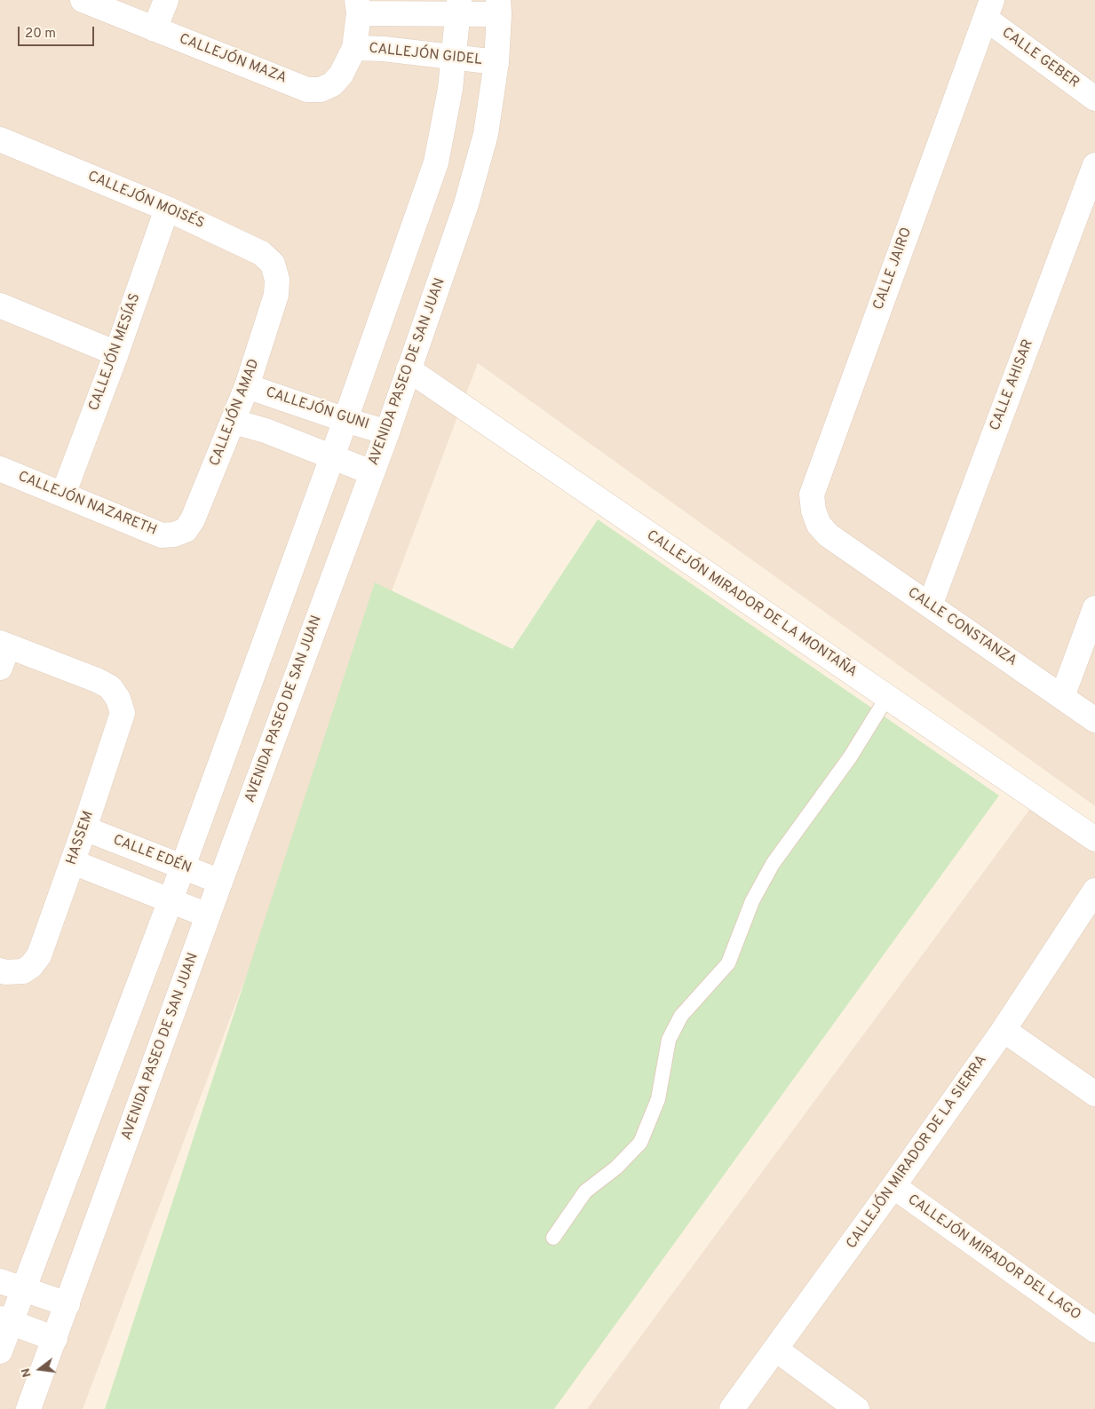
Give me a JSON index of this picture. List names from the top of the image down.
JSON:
{
  "streets": {
    "street": [
      "CALLEJÓN GIDEL",
      "CALLE GEBER",
      "CALLEJÓN MAZA",
      "CALLEJÓN MOISÉS",
      "CALLE JAIRO",
      "CALLEJÓN MESÍAS",
      "AVENIDA PASEO DE SAN JUAN",
      "CALLE AHISAR",
      "CALLEJÓN GUNI",
      "CALLEJÓN AMAD",
      "CALLEJÓN NAZARETH",
      "CALLEJÓN MIRADOR DE LA MONTAÑA",
      "CALLE CONSTANZA",
      "HASSEM",
      "CALLE EDÉN",
      "CALLEJÓN MIRADOR DE LA SIERRA",
      "CALLEJÓN MIRADOR DEL LAGO"
    ]
  },
  "crossings": [
    ["CALLEJÓN GIDEL", "CALLEJÓN MAZA"],
    ["CALLEJÓN GIDEL", "AVENIDA PASEO DE SAN JUAN"],
    ["CALLE GEBER", "CALLE JAIRO"],
    ["CALLEJÓN MOISÉS", "CALLEJÓN MESÍAS"],
    ["CALLEJÓN MOISÉS", "CALLEJÓN AMAD"],
    ["CALLE JAIRO", "CALLE CONSTANZA"],
    ["CALLEJÓN MESÍAS", "CALLEJÓN NAZARETH"],
    ["AVENIDA PASEO DE SAN JUAN", "CALLEJÓN GUNI"],
    ["AVENIDA PASEO DE SAN JUAN", "CALLEJÓN MIRADOR DE LA MONTAÑA"],
    ["AVENIDA PASEO DE SAN JUAN", "CALLE EDÉN"],
    ["CALLE AHISAR", "CALLE CONSTANZA"],
    ["CALLEJÓN GUNI", "CALLEJÓN AMAD"],
    ["CALLEJÓN AMAD", "CALLEJÓN NAZARETH"],
    ["HASSEM", "CALLE EDÉN"],
    ["CALLEJÓN MIRADOR DE LA SIERRA", "CALLEJÓN MIRADOR DEL LAGO"]
  ],
  "scale_bar": "20 m",
  "north": "left"
}
